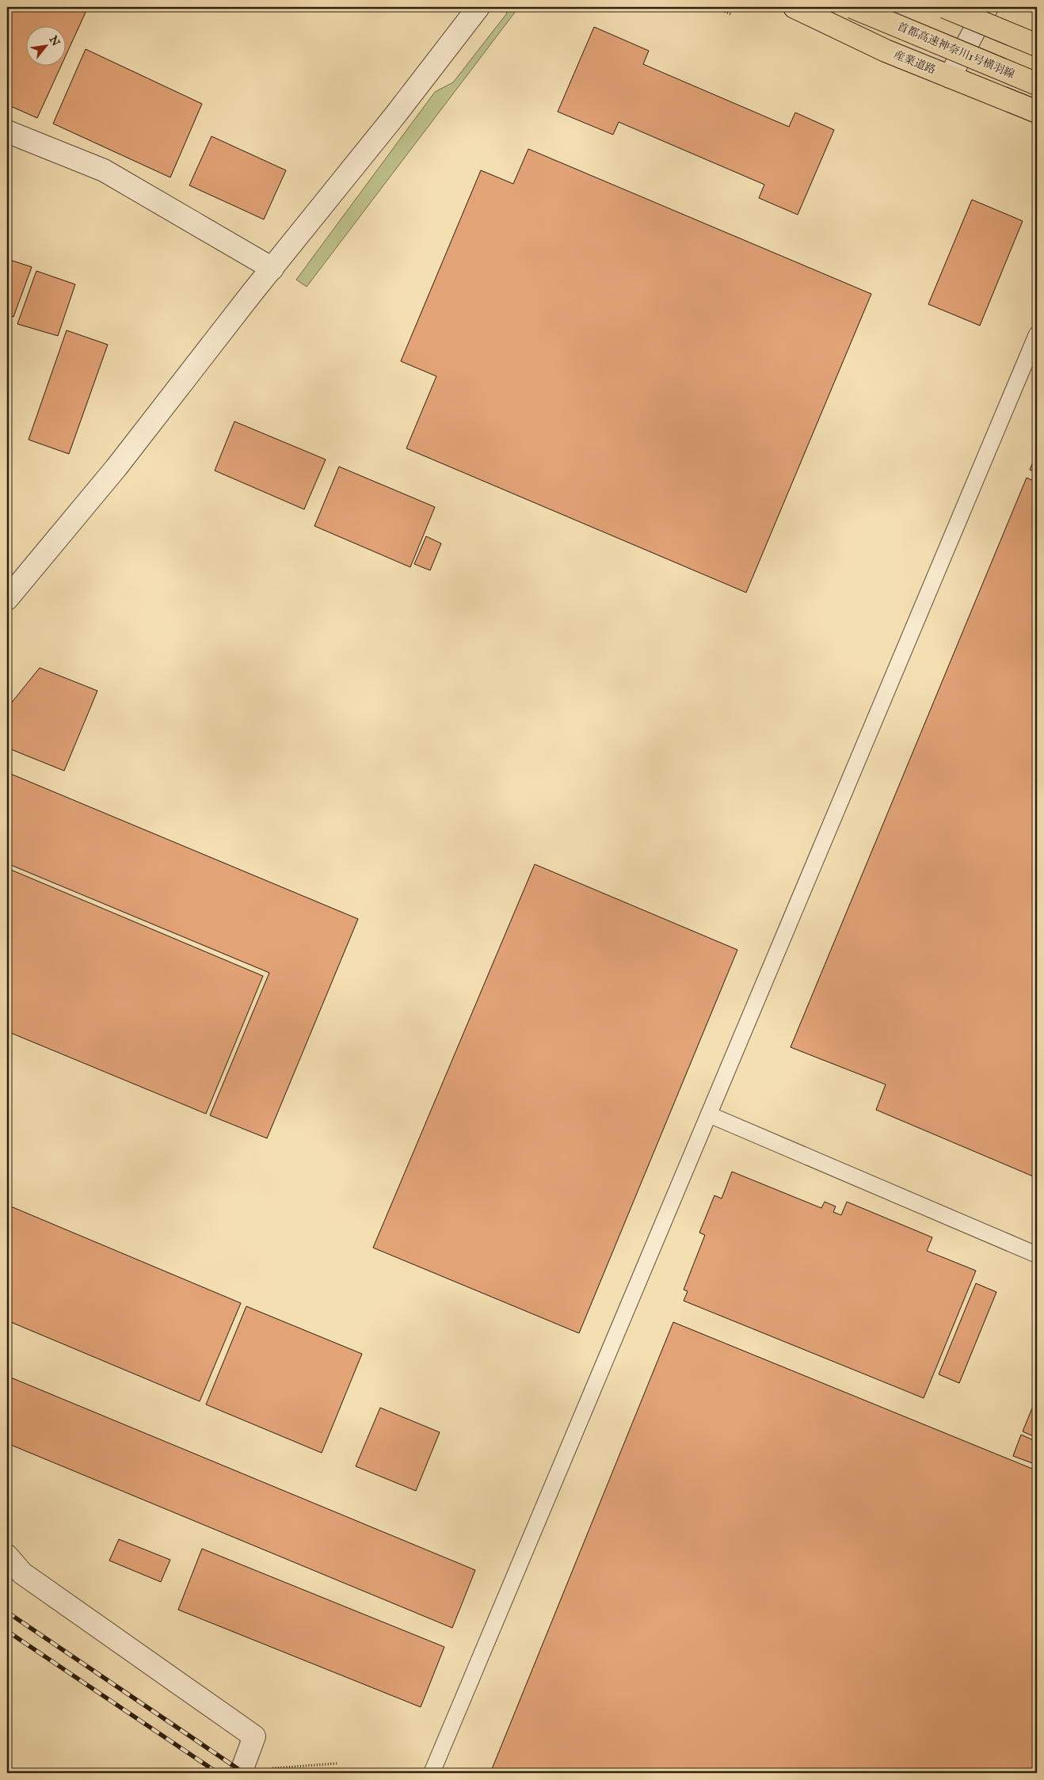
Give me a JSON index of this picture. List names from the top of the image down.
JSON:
{
  "streets": {
    "main road": ["首都高速神奈川1号横羽線", "産業道路"]
  },
  "north": "top right"
}
